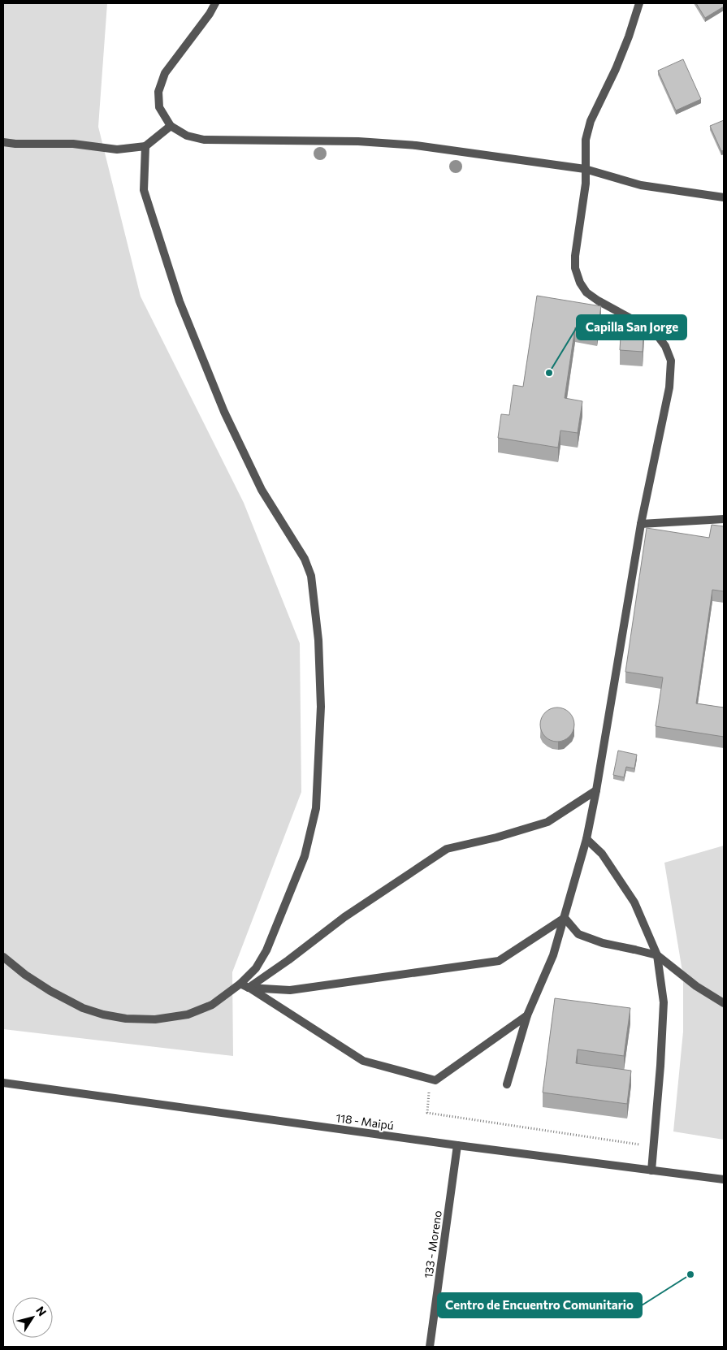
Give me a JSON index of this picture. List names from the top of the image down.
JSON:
{
  "streets": {
    "street": ["118 - Maipú", "133 - Moreno"]
  },
  "crossings": [
    ["118 - Maipú", "133 - Moreno"]
  ],
  "places": ["Capilla San Jorge", "Centro de Encuentro Comunitario"],
  "north": "top right"
}
